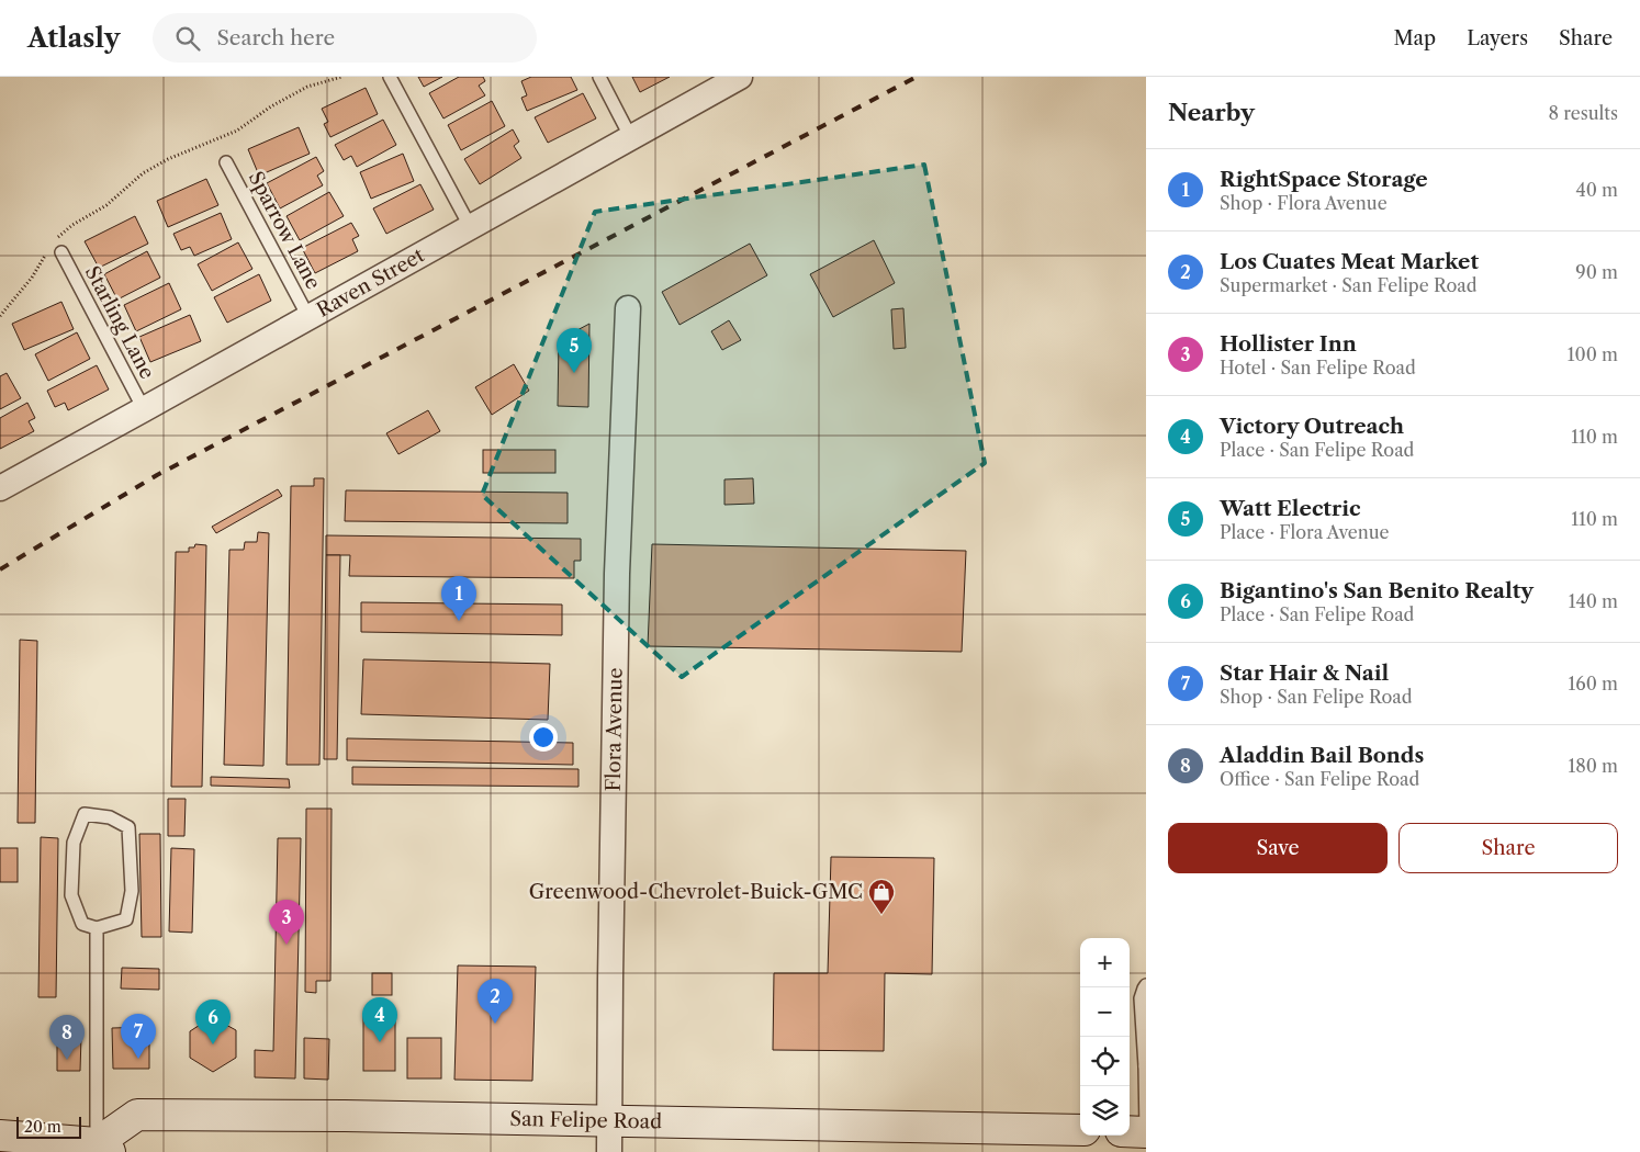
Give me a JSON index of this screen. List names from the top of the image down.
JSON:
{
  "streets": {
    "main road": ["San Felipe Road"],
    "street": ["Raven Street", "Flora Avenue"],
    "lane": ["Sparrow Lane", "Starling Lane"]
  },
  "crossings": [
    ["Sparrow Lane", "Raven Street"],
    ["Raven Street", "Starling Lane"],
    ["Flora Avenue", "San Felipe Road"]
  ],
  "places": {
    "shop": ["Greenwood-Chevrolet-Buick-GMC"]
  },
  "scale_bar": "20 m",
  "page": {
    "header": "Atlasly",
    "search": "Search here",
    "nav": ["Map", "Layers", "Share"],
    "heading": ["Nearby", "8 results"],
    "list": [
      {
        "mark": "1",
        "name": "RightSpace Storage",
        "note": "Shop · Flora Avenue",
        "value": "40 m"
      },
      {
        "mark": "2",
        "name": "Los Cuates Meat Market",
        "note": "Supermarket · San Felipe Road",
        "value": "90 m"
      },
      {
        "mark": "3",
        "name": "Hollister Inn",
        "note": "Hotel · San Felipe Road",
        "value": "100 m"
      },
      {
        "mark": "4",
        "name": "Victory Outreach",
        "note": "Place · San Felipe Road",
        "value": "110 m"
      },
      {
        "mark": "5",
        "name": "Watt Electric",
        "note": "Place · Flora Avenue",
        "value": "110 m"
      },
      {
        "mark": "6",
        "name": "Bigantino's San Benito Realty",
        "note": "Place · San Felipe Road",
        "value": "140 m"
      },
      {
        "mark": "7",
        "name": "Star Hair & Nail",
        "note": "Shop · San Felipe Road",
        "value": "160 m"
      },
      {
        "mark": "8",
        "name": "Aladdin Bail Bonds",
        "note": "Office · San Felipe Road",
        "value": "180 m"
      }
    ],
    "pins": [
      "5",
      "1",
      "3",
      "2",
      "4",
      "6",
      "7",
      "8"
    ],
    "buttons": ["Save", "Share"],
    "map_buttons": ["+", "−"],
    "scale": "20 m"
  }
}
